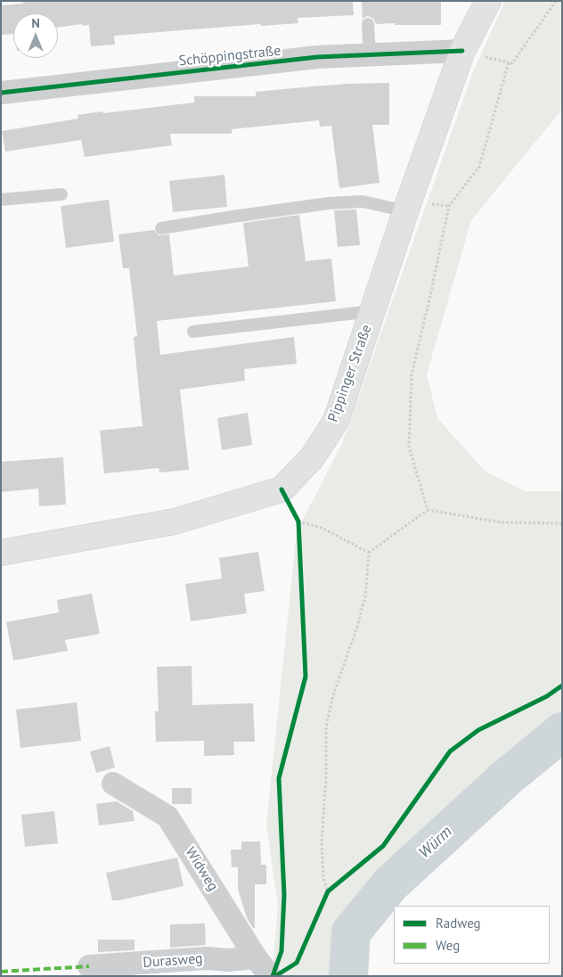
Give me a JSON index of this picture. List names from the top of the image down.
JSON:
{
  "streets": {
    "main road": ["Pippinger Straße"],
    "street": ["Schöppingstraße", "Widweg", "Durasweg"]
  },
  "crossings": [
    ["Schöppingstraße", "Pippinger Straße"],
    ["Widweg", "Durasweg"]
  ],
  "water": ["Würm"],
  "legend": ["Radweg", "Weg"],
  "north": "top"
}
